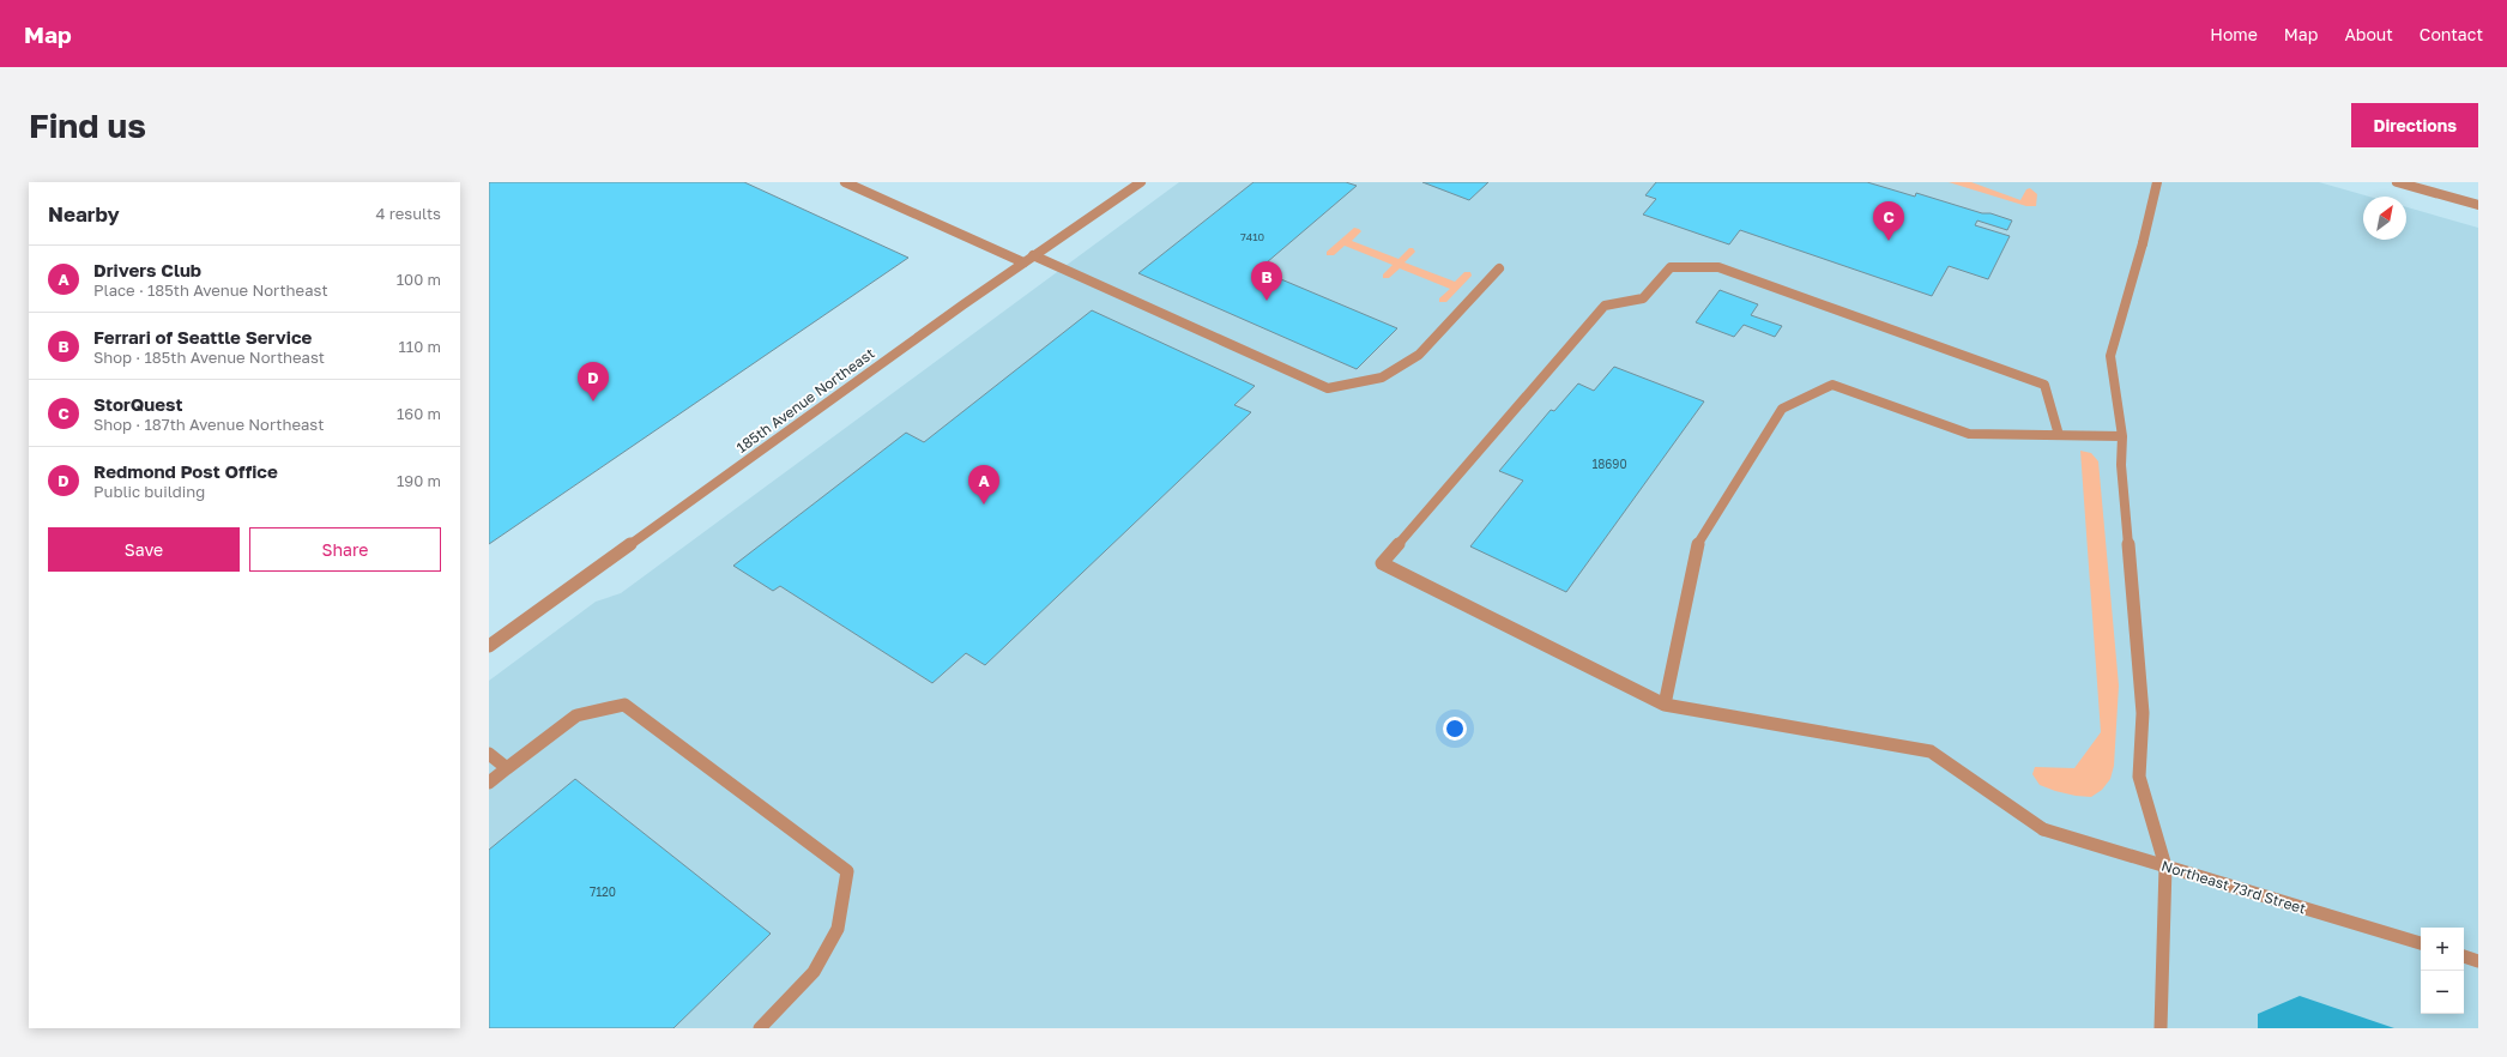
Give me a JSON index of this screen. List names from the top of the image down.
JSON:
{
  "streets": {
    "street": ["185th Avenue Northeast", "Northeast 73rd Street"]
  },
  "house_numbers": ["7410", "18690", "7120"],
  "north": "top right",
  "page": {
    "header": "Map",
    "nav": [
      "Home",
      "Map",
      "About",
      "Contact"
    ],
    "buttons": [
      "Directions",
      ["Save", "Share"]
    ],
    "title": "Find us",
    "heading": ["Nearby", "4 results"],
    "pins": [
      "C",
      "B",
      "D",
      "A"
    ],
    "list": [
      {
        "mark": "A",
        "name": "Drivers Club",
        "note": "Place · 185th Avenue Northeast",
        "value": "100 m"
      },
      {
        "mark": "B",
        "name": "Ferrari of Seattle Service",
        "note": "Shop · 185th Avenue Northeast",
        "value": "110 m"
      },
      {
        "mark": "C",
        "name": "StorQuest",
        "note": "Shop · 187th Avenue Northeast",
        "value": "160 m"
      },
      {
        "mark": "D",
        "name": "Redmond Post Office",
        "note": "Public building",
        "value": "190 m"
      }
    ],
    "map_buttons": ["+", "−"]
  }
}
